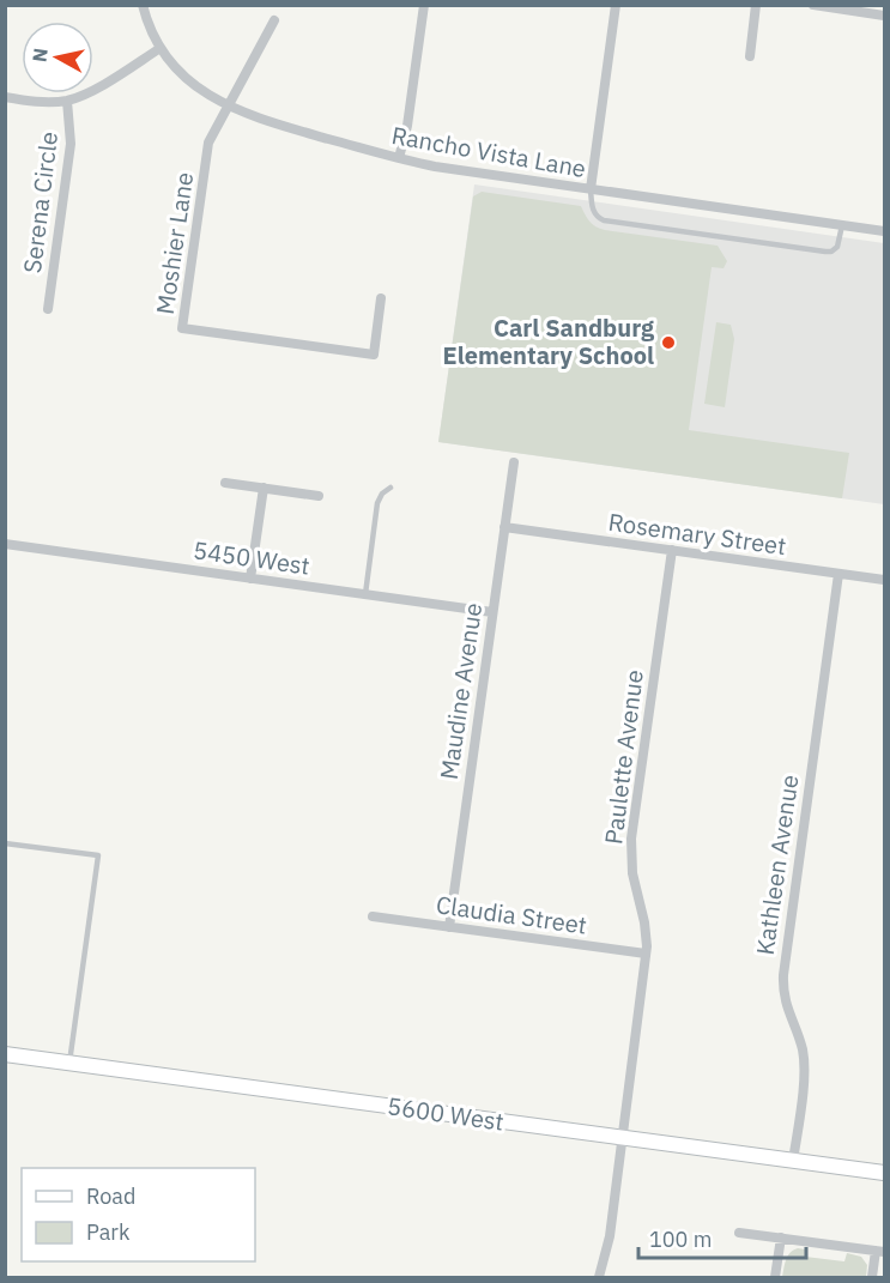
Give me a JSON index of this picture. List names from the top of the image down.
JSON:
{
  "streets": {
    "main road": ["5600 West"],
    "street": [
      "Rancho Vista Lane",
      "Serena Circle",
      "Moshier Lane",
      "Rosemary Street",
      "5450 West",
      "Maudine Avenue",
      "Paulette Avenue",
      "Kathleen Avenue",
      "Claudia Street"
    ]
  },
  "crossings": [
    ["Rancho Vista Lane", "Moshier Lane"],
    ["Rosemary Street", "Maudine Avenue"],
    ["Rosemary Street", "Paulette Avenue"],
    ["Rosemary Street", "Kathleen Avenue"],
    ["5450 West", "Maudine Avenue"],
    ["Maudine Avenue", "Claudia Street"],
    ["Paulette Avenue", "Claudia Street"],
    ["Paulette Avenue", "5600 West"],
    ["Kathleen Avenue", "5600 West"]
  ],
  "places": ["Carl Sandburg Elementary School"],
  "legend": ["Road", "Park"],
  "scale_bar": "100 m",
  "north": "left"
}
